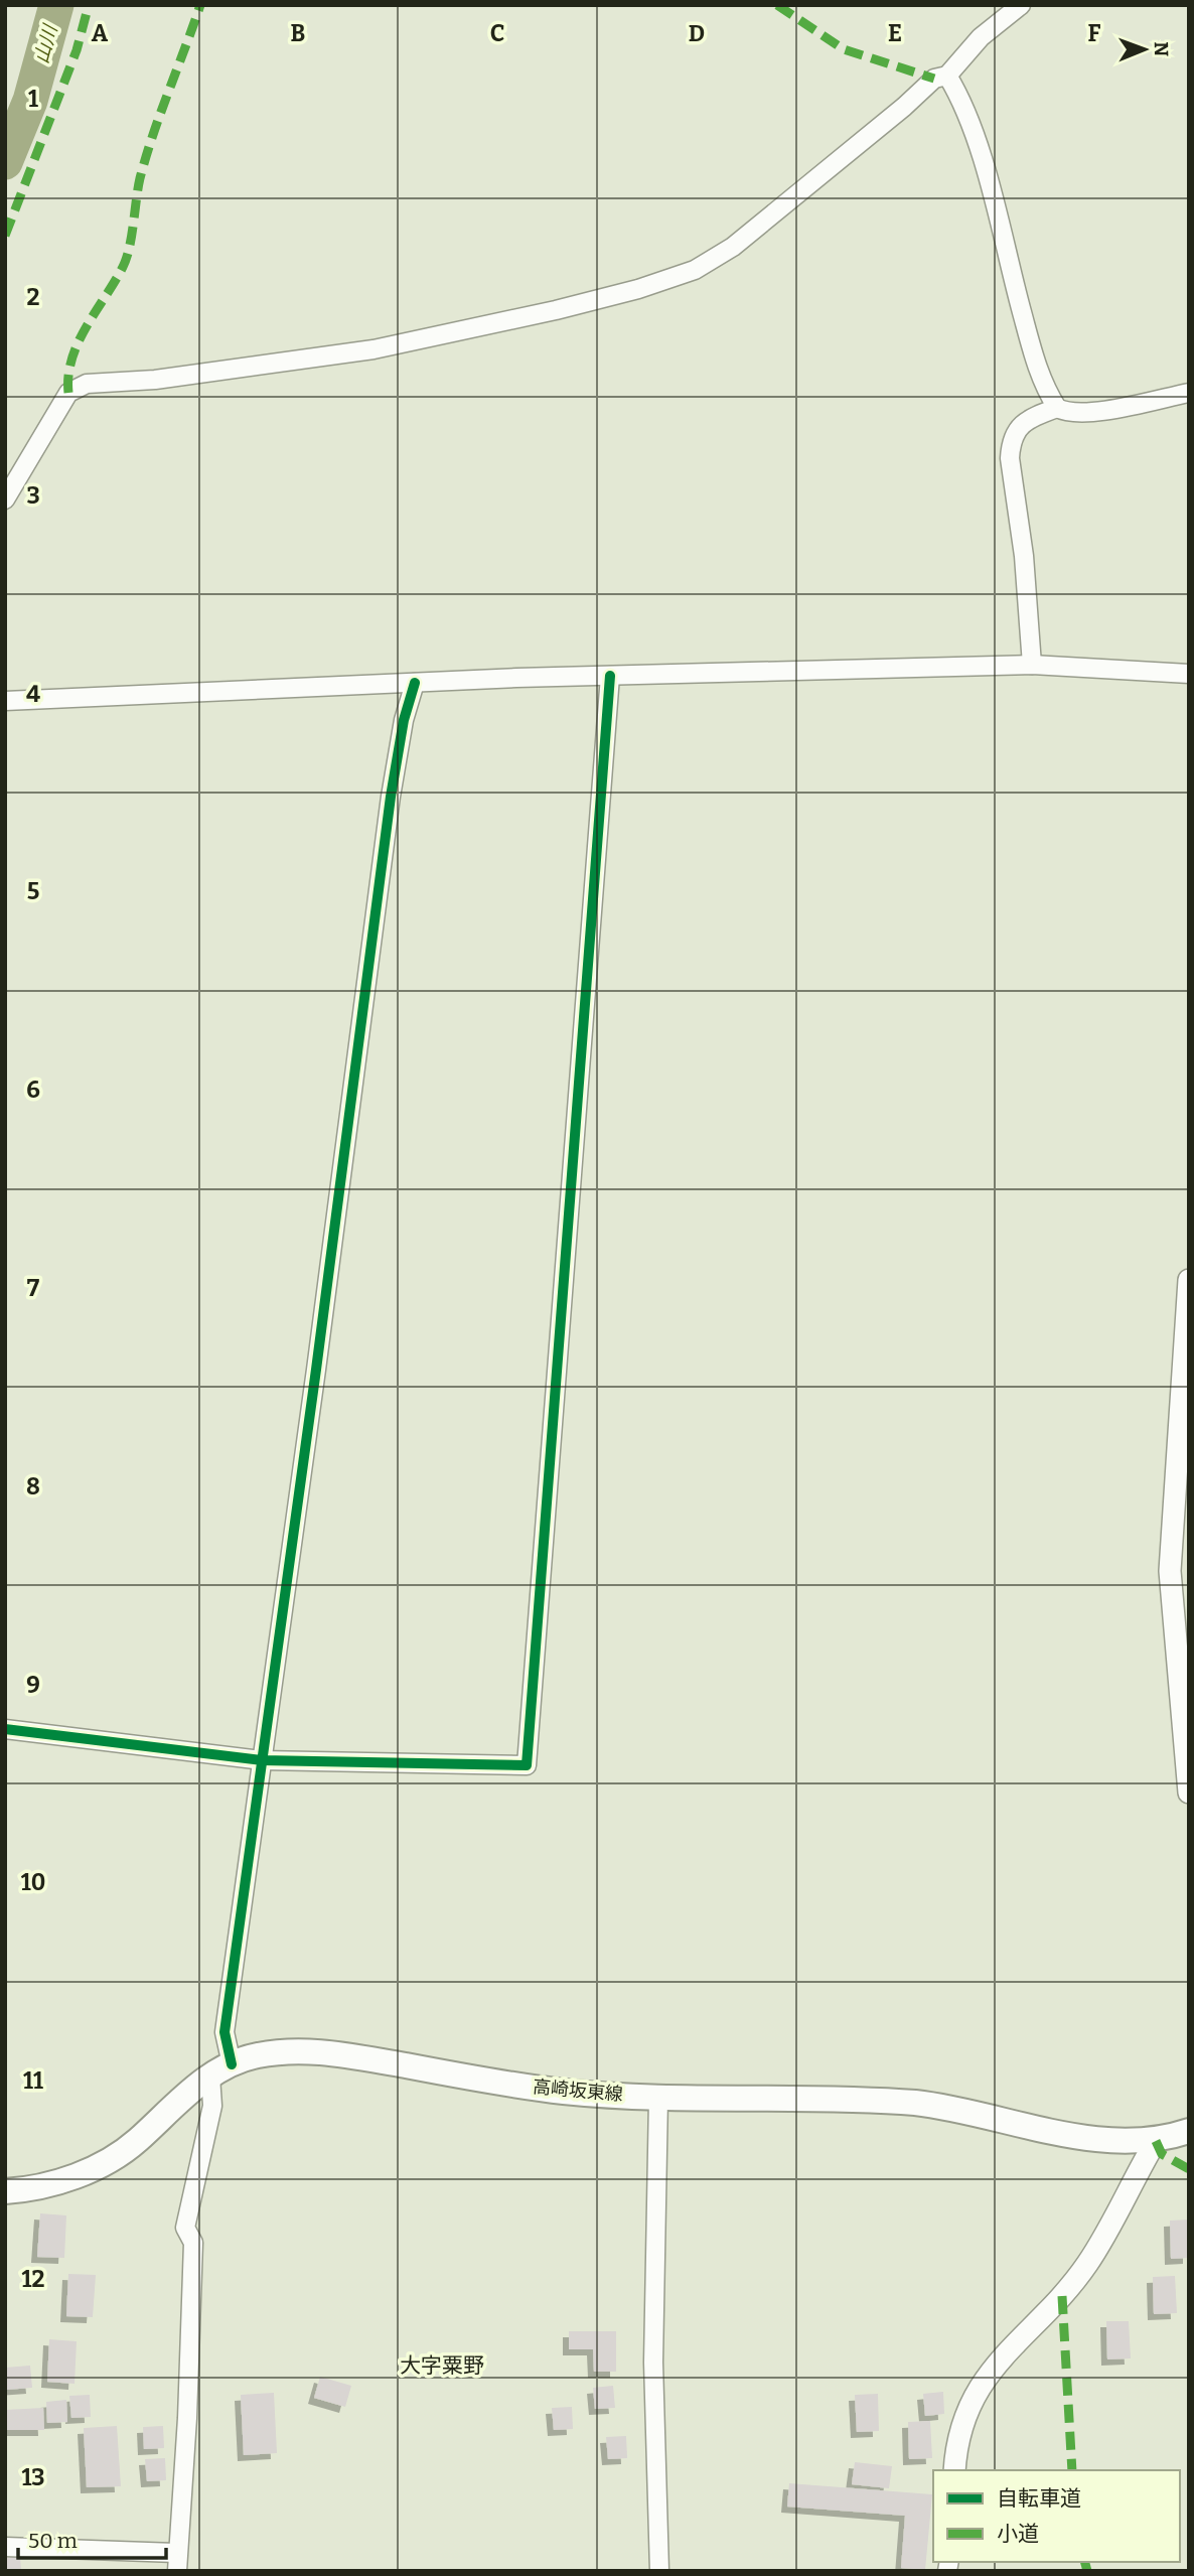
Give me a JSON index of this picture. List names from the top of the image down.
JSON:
{
  "streets": {
    "main road": ["高崎坂東線"]
  },
  "districts": ["大字粟野"],
  "water": ["山川"],
  "legend": ["自転車道", "小道"],
  "scale_bar": "50 m",
  "north": "right",
  "grid": {
    "columns": [
      "A",
      "B",
      "C",
      "D",
      "E",
      "F"
    ],
    "rows": [
      "1",
      "2",
      "3",
      "4",
      "5",
      "6",
      "7",
      "8",
      "9",
      "10",
      "11",
      "12",
      "13"
    ]
  }
}
